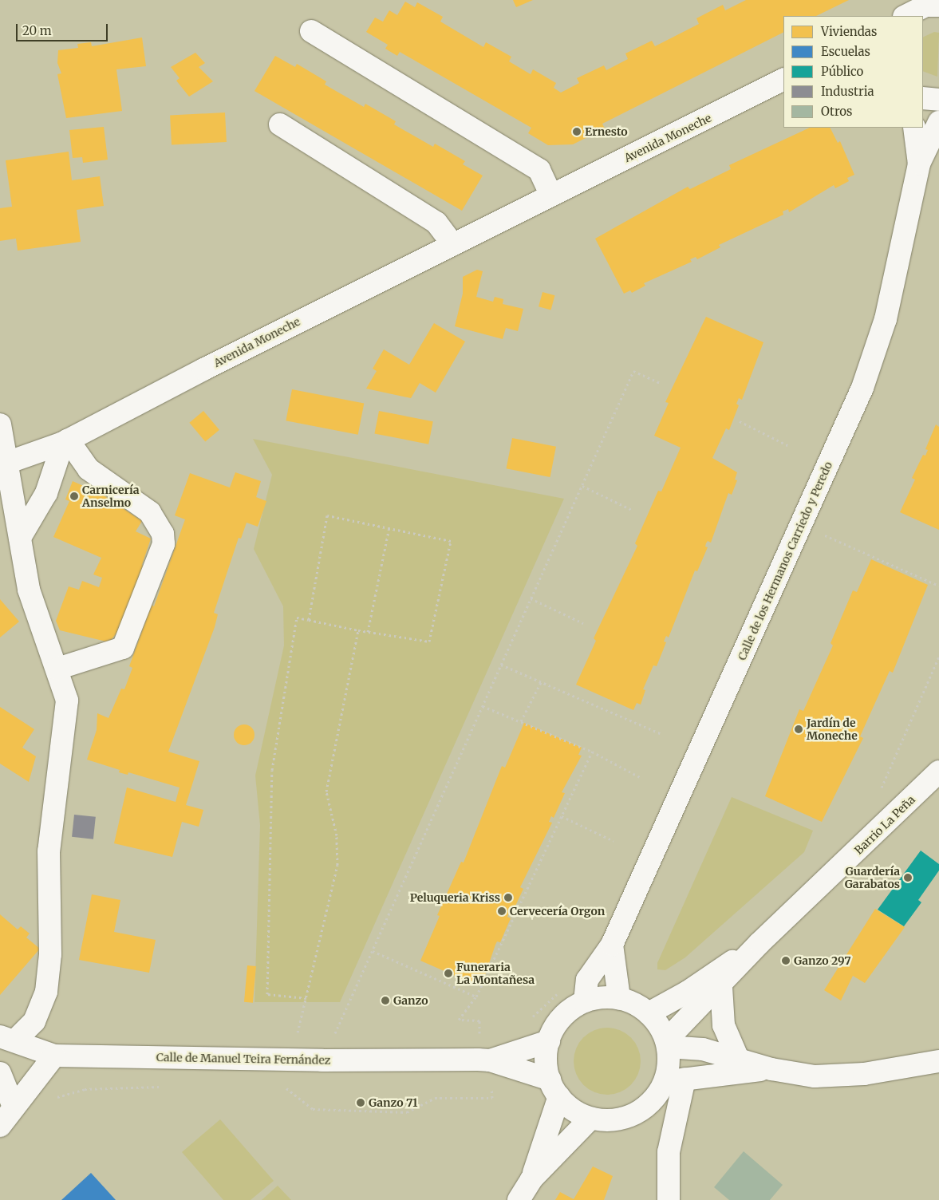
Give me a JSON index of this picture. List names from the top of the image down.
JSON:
{
  "streets": {
    "street": [
      "Avenida Moneche",
      "Calle de los Hermanos Carriedo y Peredo",
      "Barrio La Peña",
      "Calle de Manuel Teira Fernández"
    ]
  },
  "crossings": [
    ["Calle de los Hermanos Carriedo y Peredo", "Barrio La Peña"],
    ["Calle de los Hermanos Carriedo y Peredo", "Calle de Manuel Teira Fernández"],
    ["Barrio La Peña", "Calle de Manuel Teira Fernández"]
  ],
  "places": [
    "Ernesto",
    "Carnicería Anselmo",
    "Jardín de Moneche",
    "Guardería Garabatos",
    "Peluqueria Kriss",
    "Cervecería Orgon",
    "Ganzo 297",
    "Funeraria La Montañesa",
    "Ganzo",
    "Ganzo 71"
  ],
  "legend": [
    "Viviendas",
    "Escuelas",
    "Público",
    "Industria",
    "Otros"
  ],
  "scale_bar": "20 m"
}
